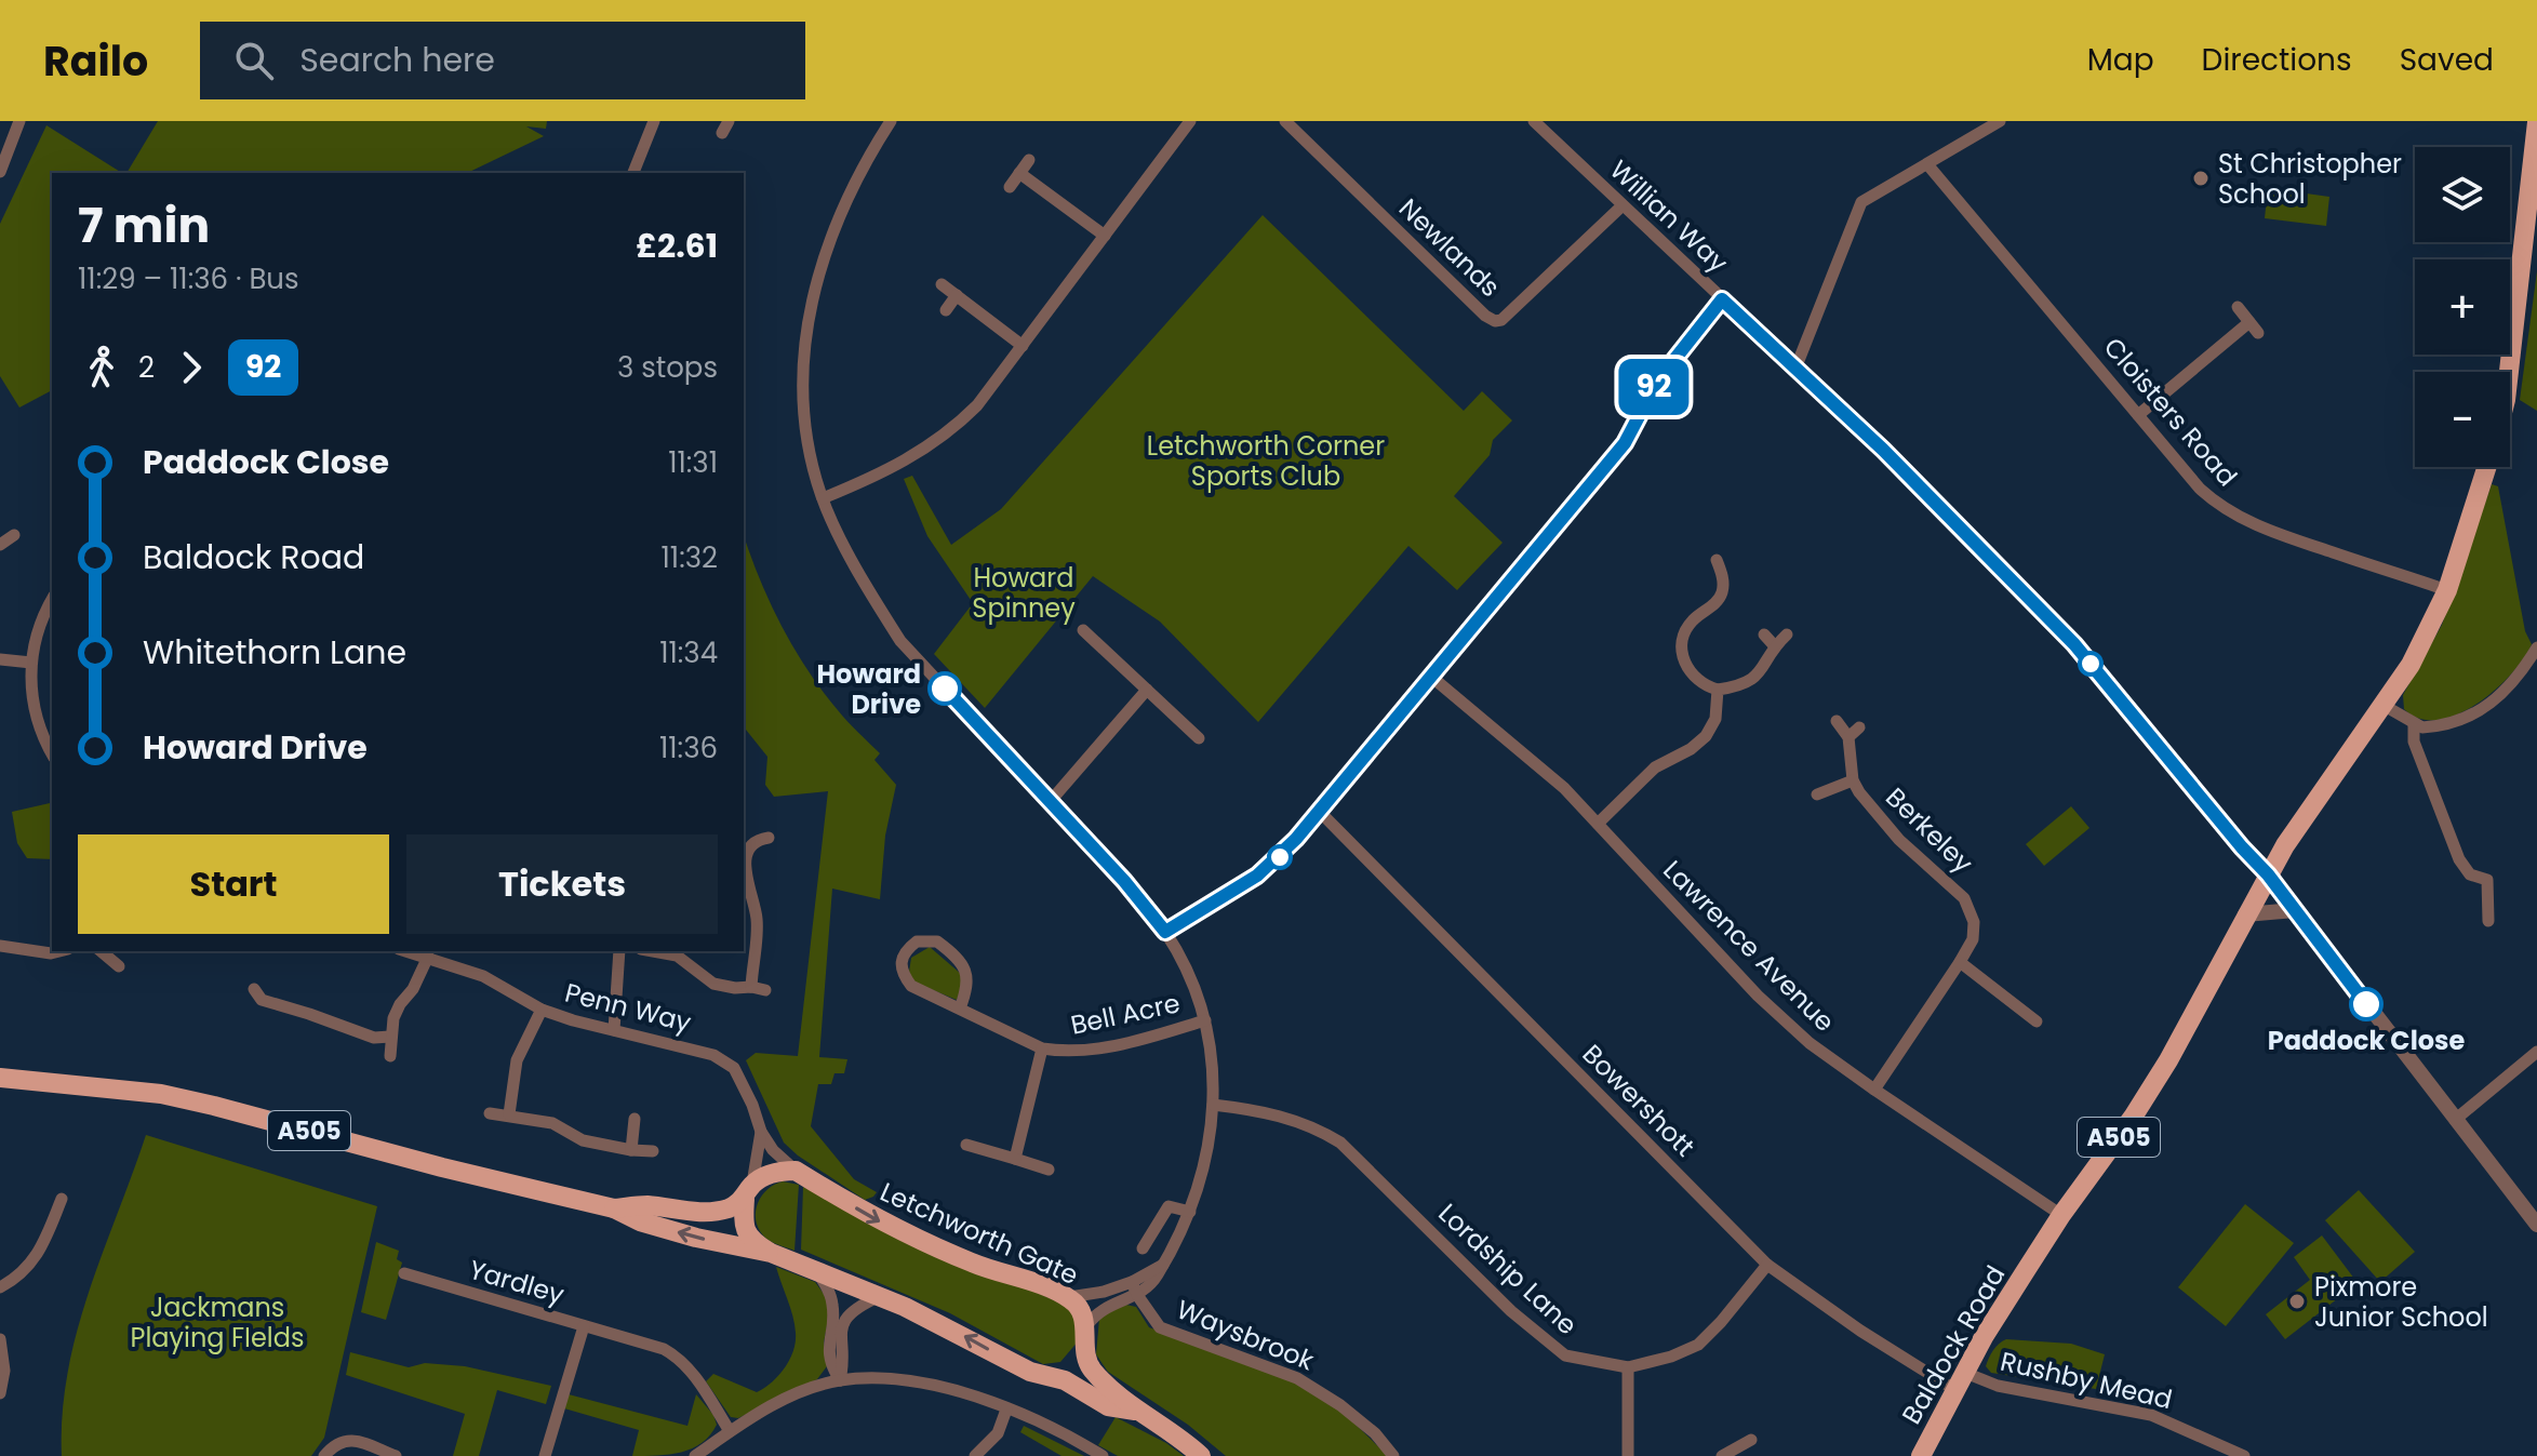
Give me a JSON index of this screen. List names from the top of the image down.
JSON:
{
  "streets": {
    "main road": ["A505", "Letchworth Gate", "Baldock Road"],
    "street": [
      "Willian Way",
      "Newlands",
      "Cloisters Road",
      "Berkeley",
      "Lawrence Avenue",
      "Penn Way",
      "Bell Acre",
      "Bowershott",
      "Lordship Lane",
      "Yardley",
      "Waysbrook",
      "Rushby Mead"
    ]
  },
  "crossings": [
    ["Willian Way", "Newlands"],
    ["Willian Way", "Baldock Road"],
    ["Cloisters Road", "Baldock Road"],
    ["Berkeley", "Lawrence Avenue"],
    ["Lawrence Avenue", "Baldock Road"],
    ["Penn Way", "Letchworth Gate"],
    ["Bowershott", "Lordship Lane"],
    ["Bowershott", "Baldock Road"],
    ["Bowershott", "Rushby Mead"],
    ["Baldock Road", "Rushby Mead"]
  ],
  "parks": ["Letchworth Corner Sports Club", "Howard Spinney", "Jackmans Playing FIelds"],
  "places": [
    "St Christopher School",
    "Howard Drive",
    "Paddock Close",
    "Pixmore Junior School"
  ],
  "lines": ["bus line 92"],
  "page": {
    "header": "Railo",
    "search": "Search here",
    "nav": ["Map", "Directions", "Saved"],
    "on_map": "92",
    "map_buttons": ["+", "−"],
    "heading": ["7 min", "11:29 – 11:36 · Bus", "£2.61"],
    "legs": ["2", "92", "3 stops"],
    "list": [
      {
        "name": "Paddock Close",
        "value": "11:31"
      },
      {
        "name": "Baldock Road",
        "value": "11:32"
      },
      {
        "name": "Whitethorn Lane",
        "value": "11:34"
      },
      {
        "name": "Howard Drive",
        "value": "11:36"
      }
    ],
    "buttons": ["Start", "Tickets"]
  }
}
